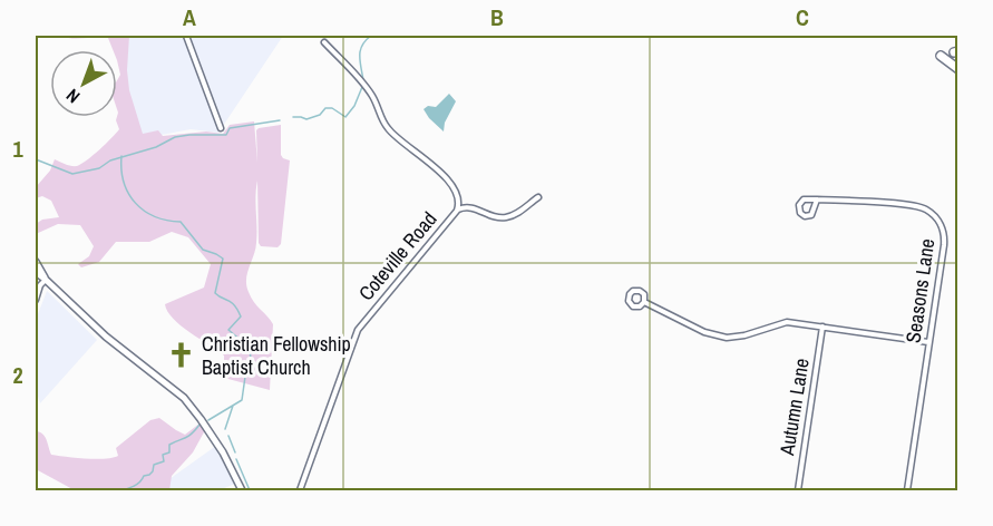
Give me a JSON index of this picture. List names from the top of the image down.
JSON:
{
  "streets": {
    "street": ["Coteville Road", "Seasons Lane", "Autumn Lane"]
  },
  "places": {
    "church": ["Christian Fellowship Baptist Church"]
  },
  "north": "bottom left",
  "grid": {
    "columns": ["A", "B", "C"],
    "rows": ["1", "2"]
  }
}
